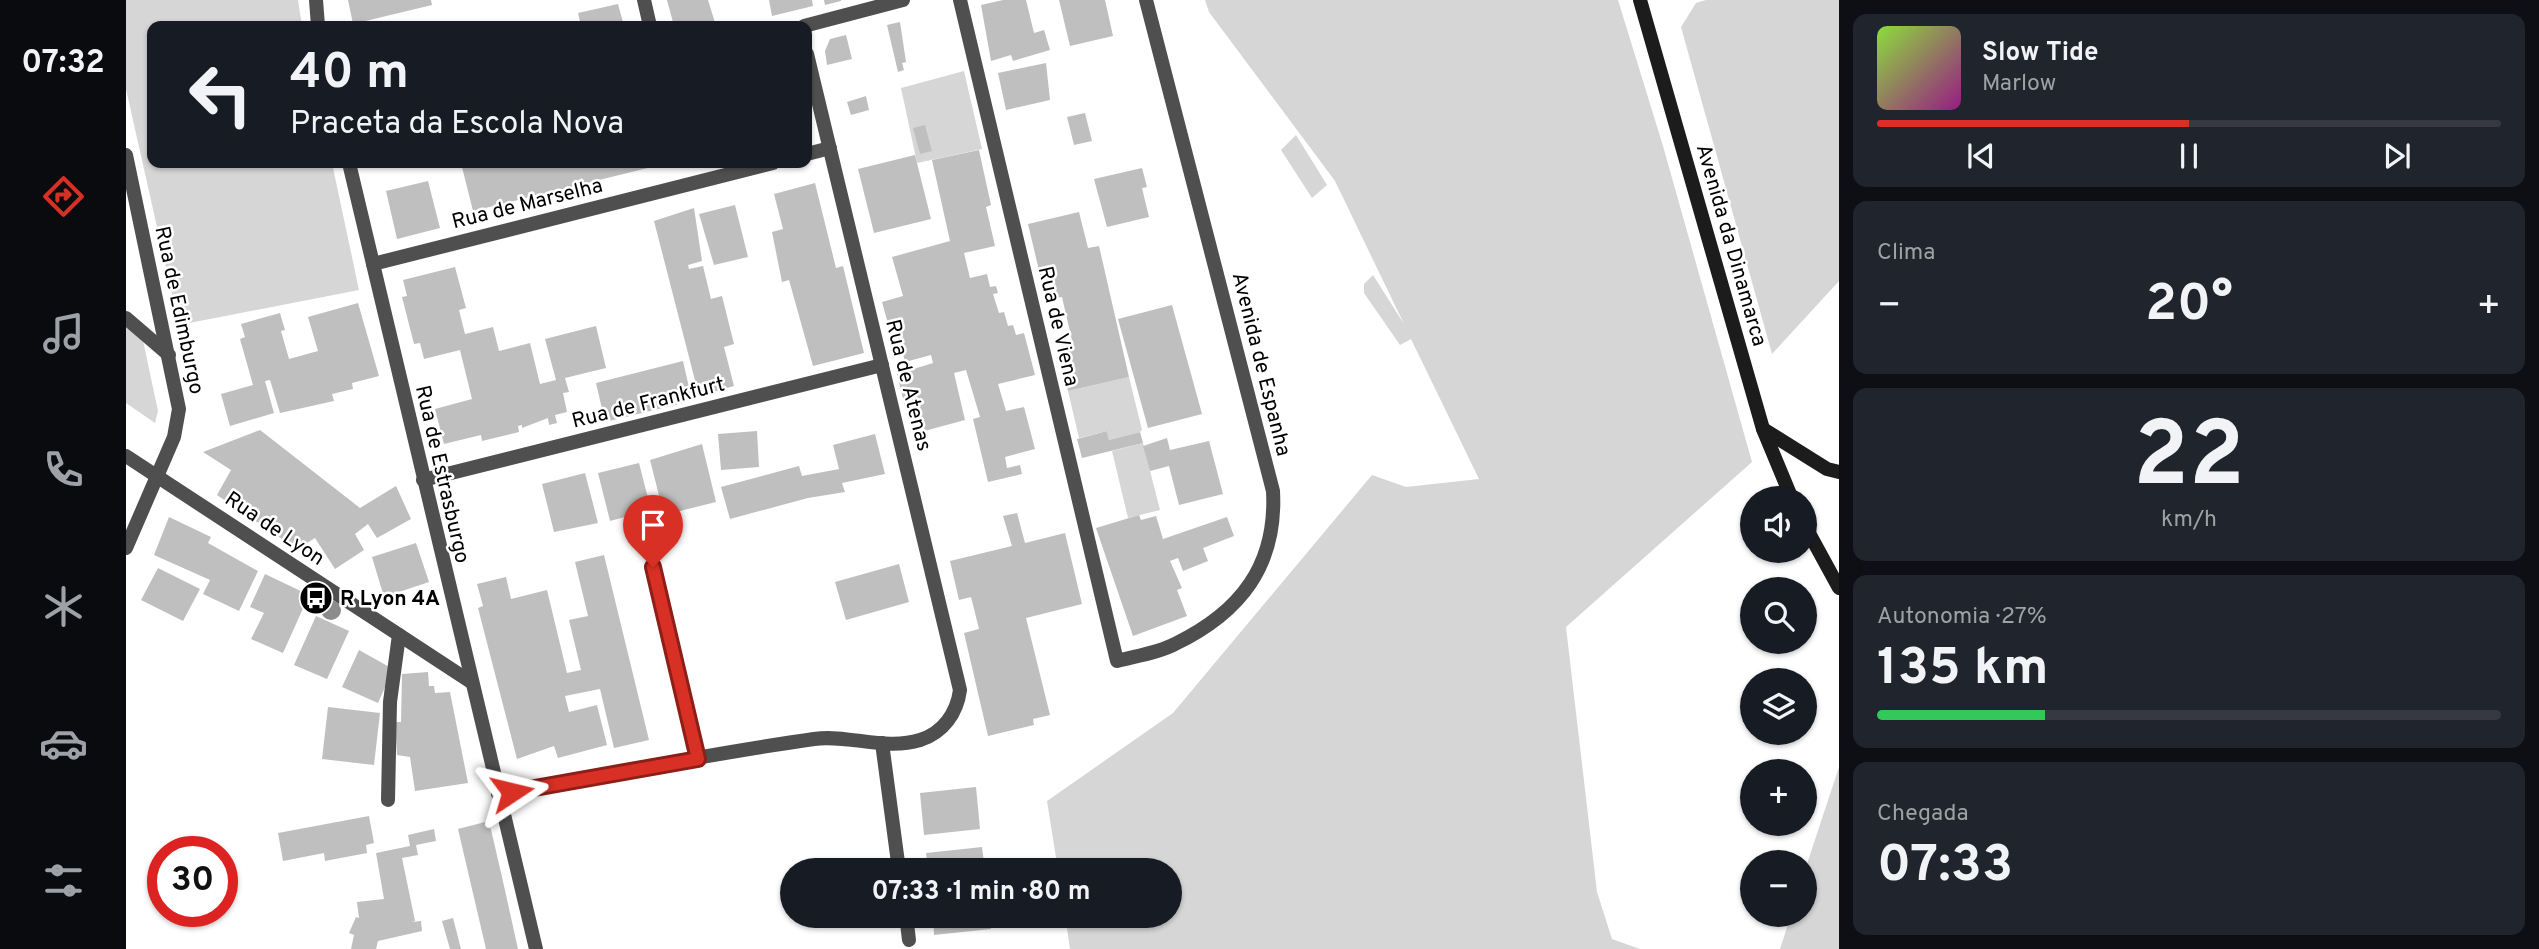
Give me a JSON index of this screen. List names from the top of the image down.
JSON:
{
  "streets": {
    "main road": ["Avenida da Dinamarca"],
    "street": [
      "Rua de Marselha",
      "Rua de Edimburgo",
      "Rua de Viena",
      "Avenida de Espanha",
      "Rua de Atenas",
      "Rua de Frankfurt",
      "Rua de Estrasburgo",
      "Rua de Lyon"
    ]
  },
  "crossings": [
    ["Rua de Marselha", "Rua de Estrasburgo"],
    ["Rua de Edimburgo", "Rua de Lyon"],
    ["Rua de Viena", "Avenida de Espanha"],
    ["Rua de Atenas", "Rua de Frankfurt"],
    ["Rua de Frankfurt", "Rua de Estrasburgo"],
    ["Rua de Estrasburgo", "Rua de Lyon"]
  ],
  "places": {
    "bus stop": ["R Lyon 4A"]
  },
  "page": {
    "tabs": "07:32",
    "turn": ["40 m", "Praceta da Escola Nova"],
    "song": ["Slow Tide", "Marlow"],
    "tile": [
      "Clima",
      ["22", "km/h"],
      ["Autonomia · 27%", "135 km"],
      ["Chegada", "07:33"]
    ],
    "heat": ["−", "20°", "+"],
    "map_buttons": ["+", "−"],
    "limit": "30",
    "trip": "07:33 · 1 min · 80 m"
  }
}
